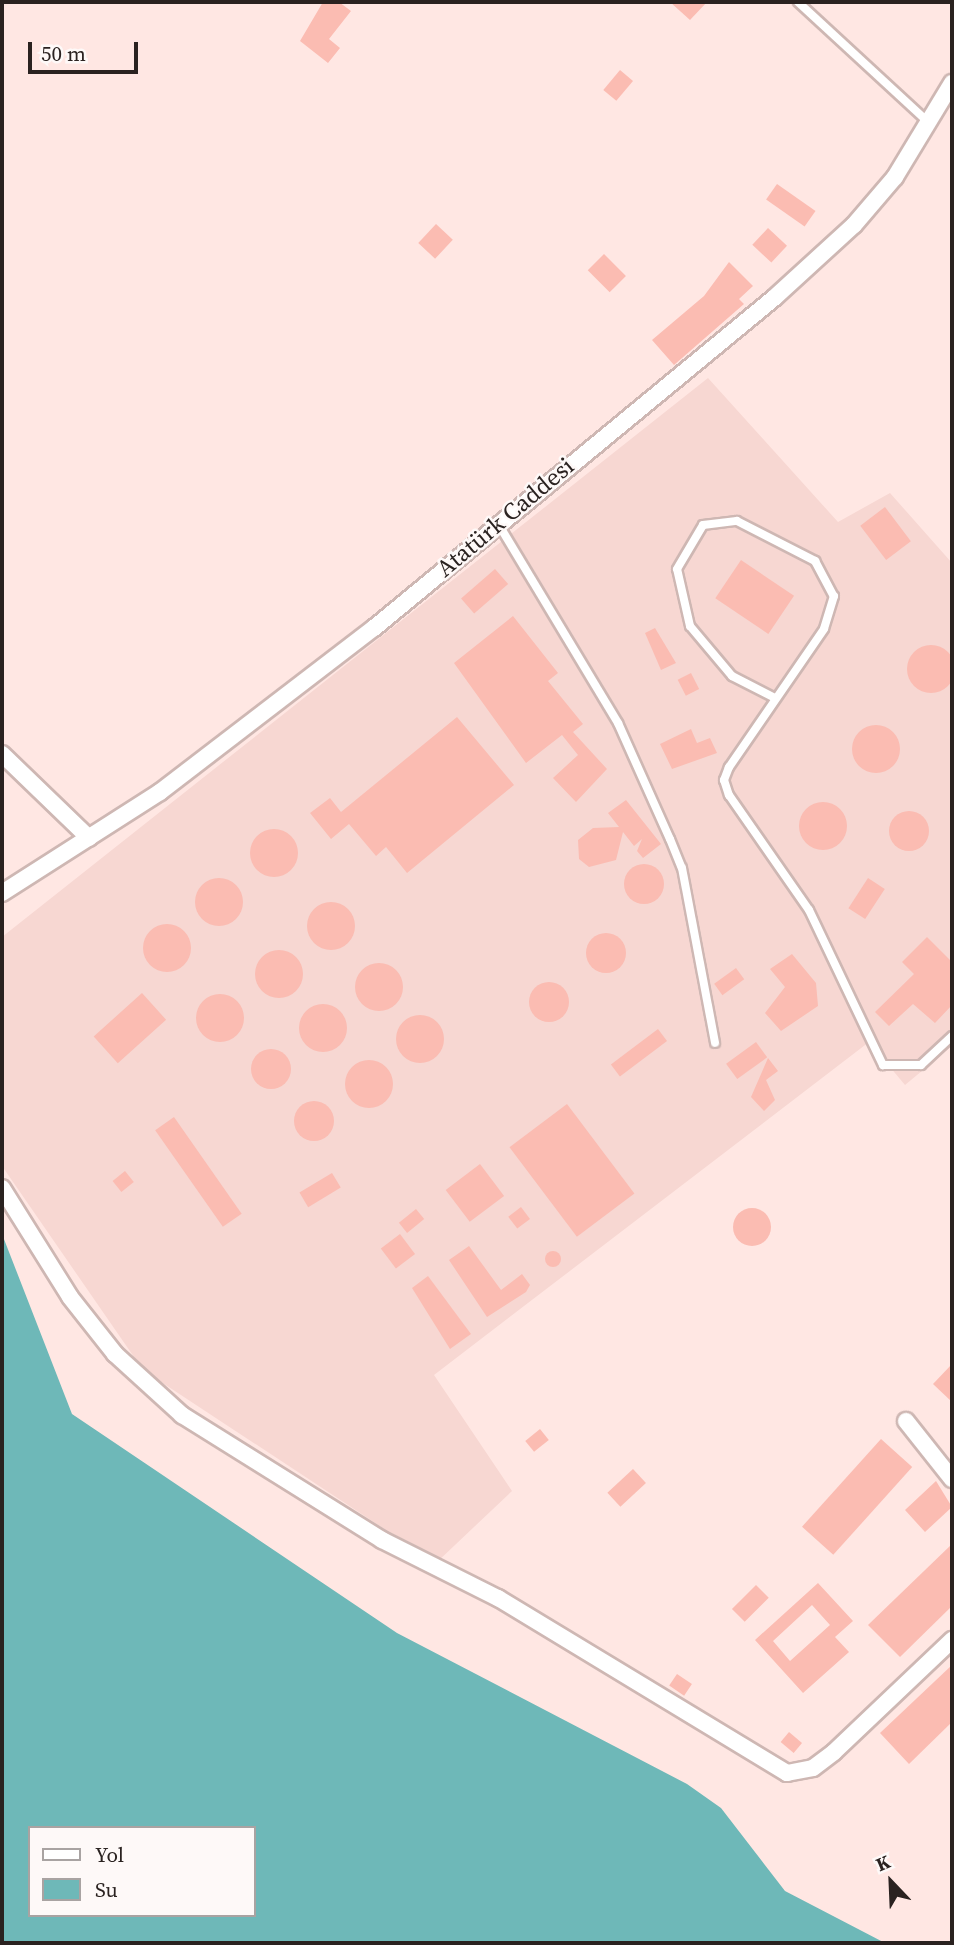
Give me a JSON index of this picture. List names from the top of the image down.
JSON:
{
  "streets": {
    "street": ["Atatürk Caddesi"]
  },
  "legend": ["Yol", "Su"],
  "scale_bar": "50 m",
  "north": "top left"
}
